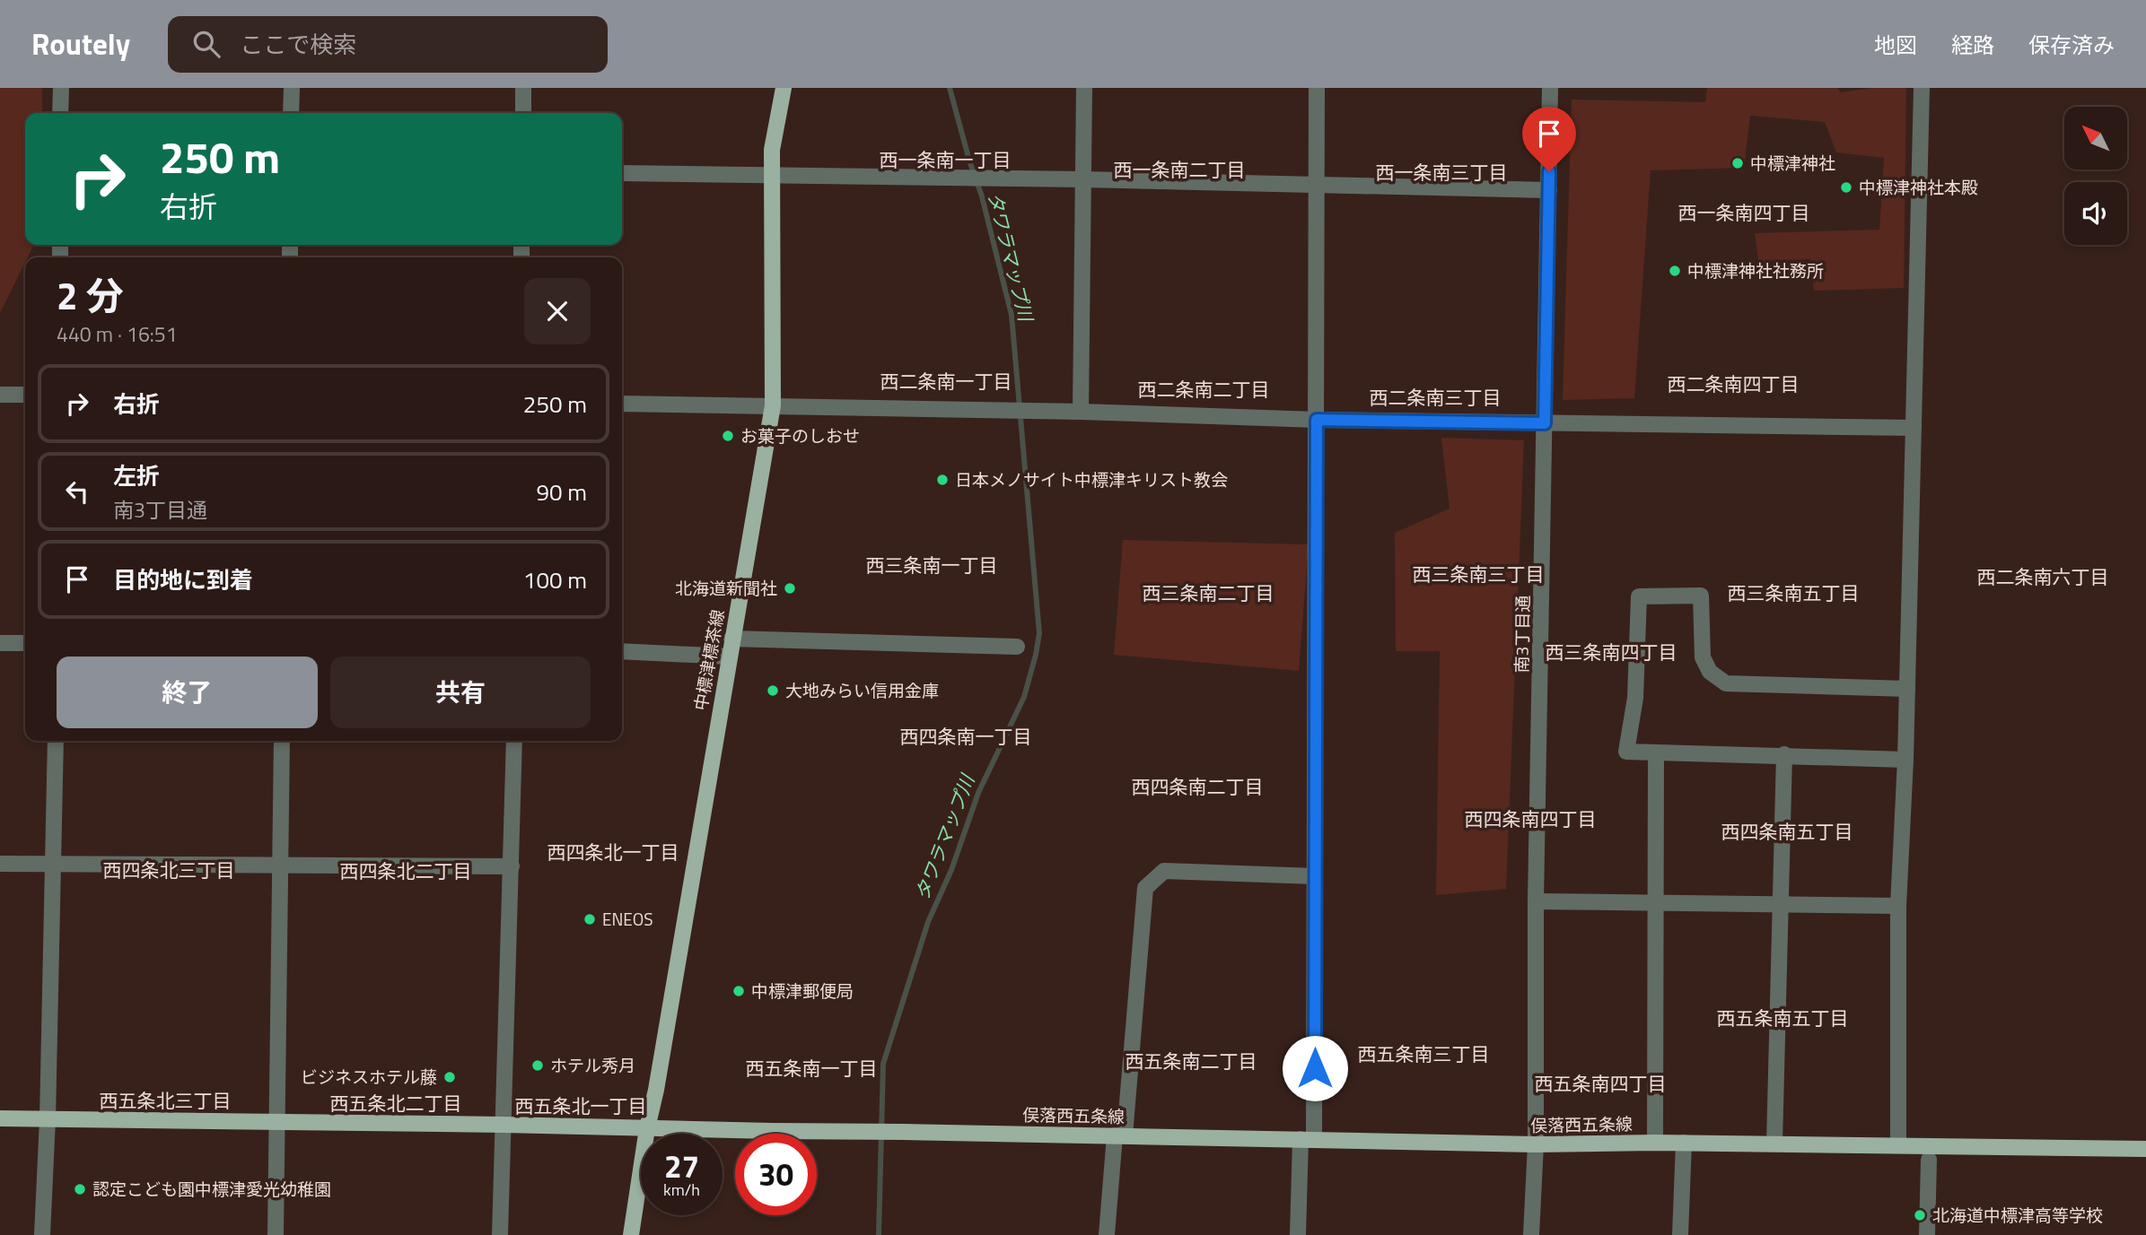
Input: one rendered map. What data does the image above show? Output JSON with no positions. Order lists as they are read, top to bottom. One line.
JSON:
{"streets":{"main road":["中標津標茶線","俣落西五条線"],"street":["南3丁目通"]},"crossings":[["南3丁目通","俣落西五条線"],["中標津標茶線","俣落西五条線"]],"districts":["西一条南一丁目","西一条南二丁目","西一条南三丁目","西一条南四丁目","西二条南一丁目","西二条南四丁目","西二条南二丁目","西二条南三丁目","西三条南一丁目","西三条南三丁目","西二条南六丁目","西三条南二丁目","西三条南五丁目","西三条南四丁目","西四条南一丁目","西四条南二丁目","西四条南四丁目","西四条南五丁目","西四条北一丁目","西四条北三丁目","西四条北二丁目","西五条南五丁目","西五条南三丁目","西五条南二丁目","西五条南一丁目","西五条南四丁目","西五条北三丁目","西五条北二丁目","西五条北一丁目"],"water":["タワラマップ川"],"places":["中標津神社","中標津神社本殿","中標津神社社務所","お菓子のしおせ","日本メノサイト中標津キリスト教会","北海道新聞社","大地みらい信用金庫","ENEOS","中標津郵便局","ホテル秀月","ビジネスホテル藤","認定こども園中標津愛光幼稚園","北海道中標津高等学校"],"north":"top left","page":{"header":"Routely","search":"ここで検索","nav":["地図","経路","保存済み"],"turn":["250 m","右折"],"heading":["2 分","440 m · 16:51"],"list":[{"name":"右折","value":"250 m"},{"name":"左折","note":"南3丁目通","value":"90 m"},{"name":"目的地に到着","value":"100 m"}],"buttons":["終了","共有"],"speed":"27 km/h","limit":"30"}}
